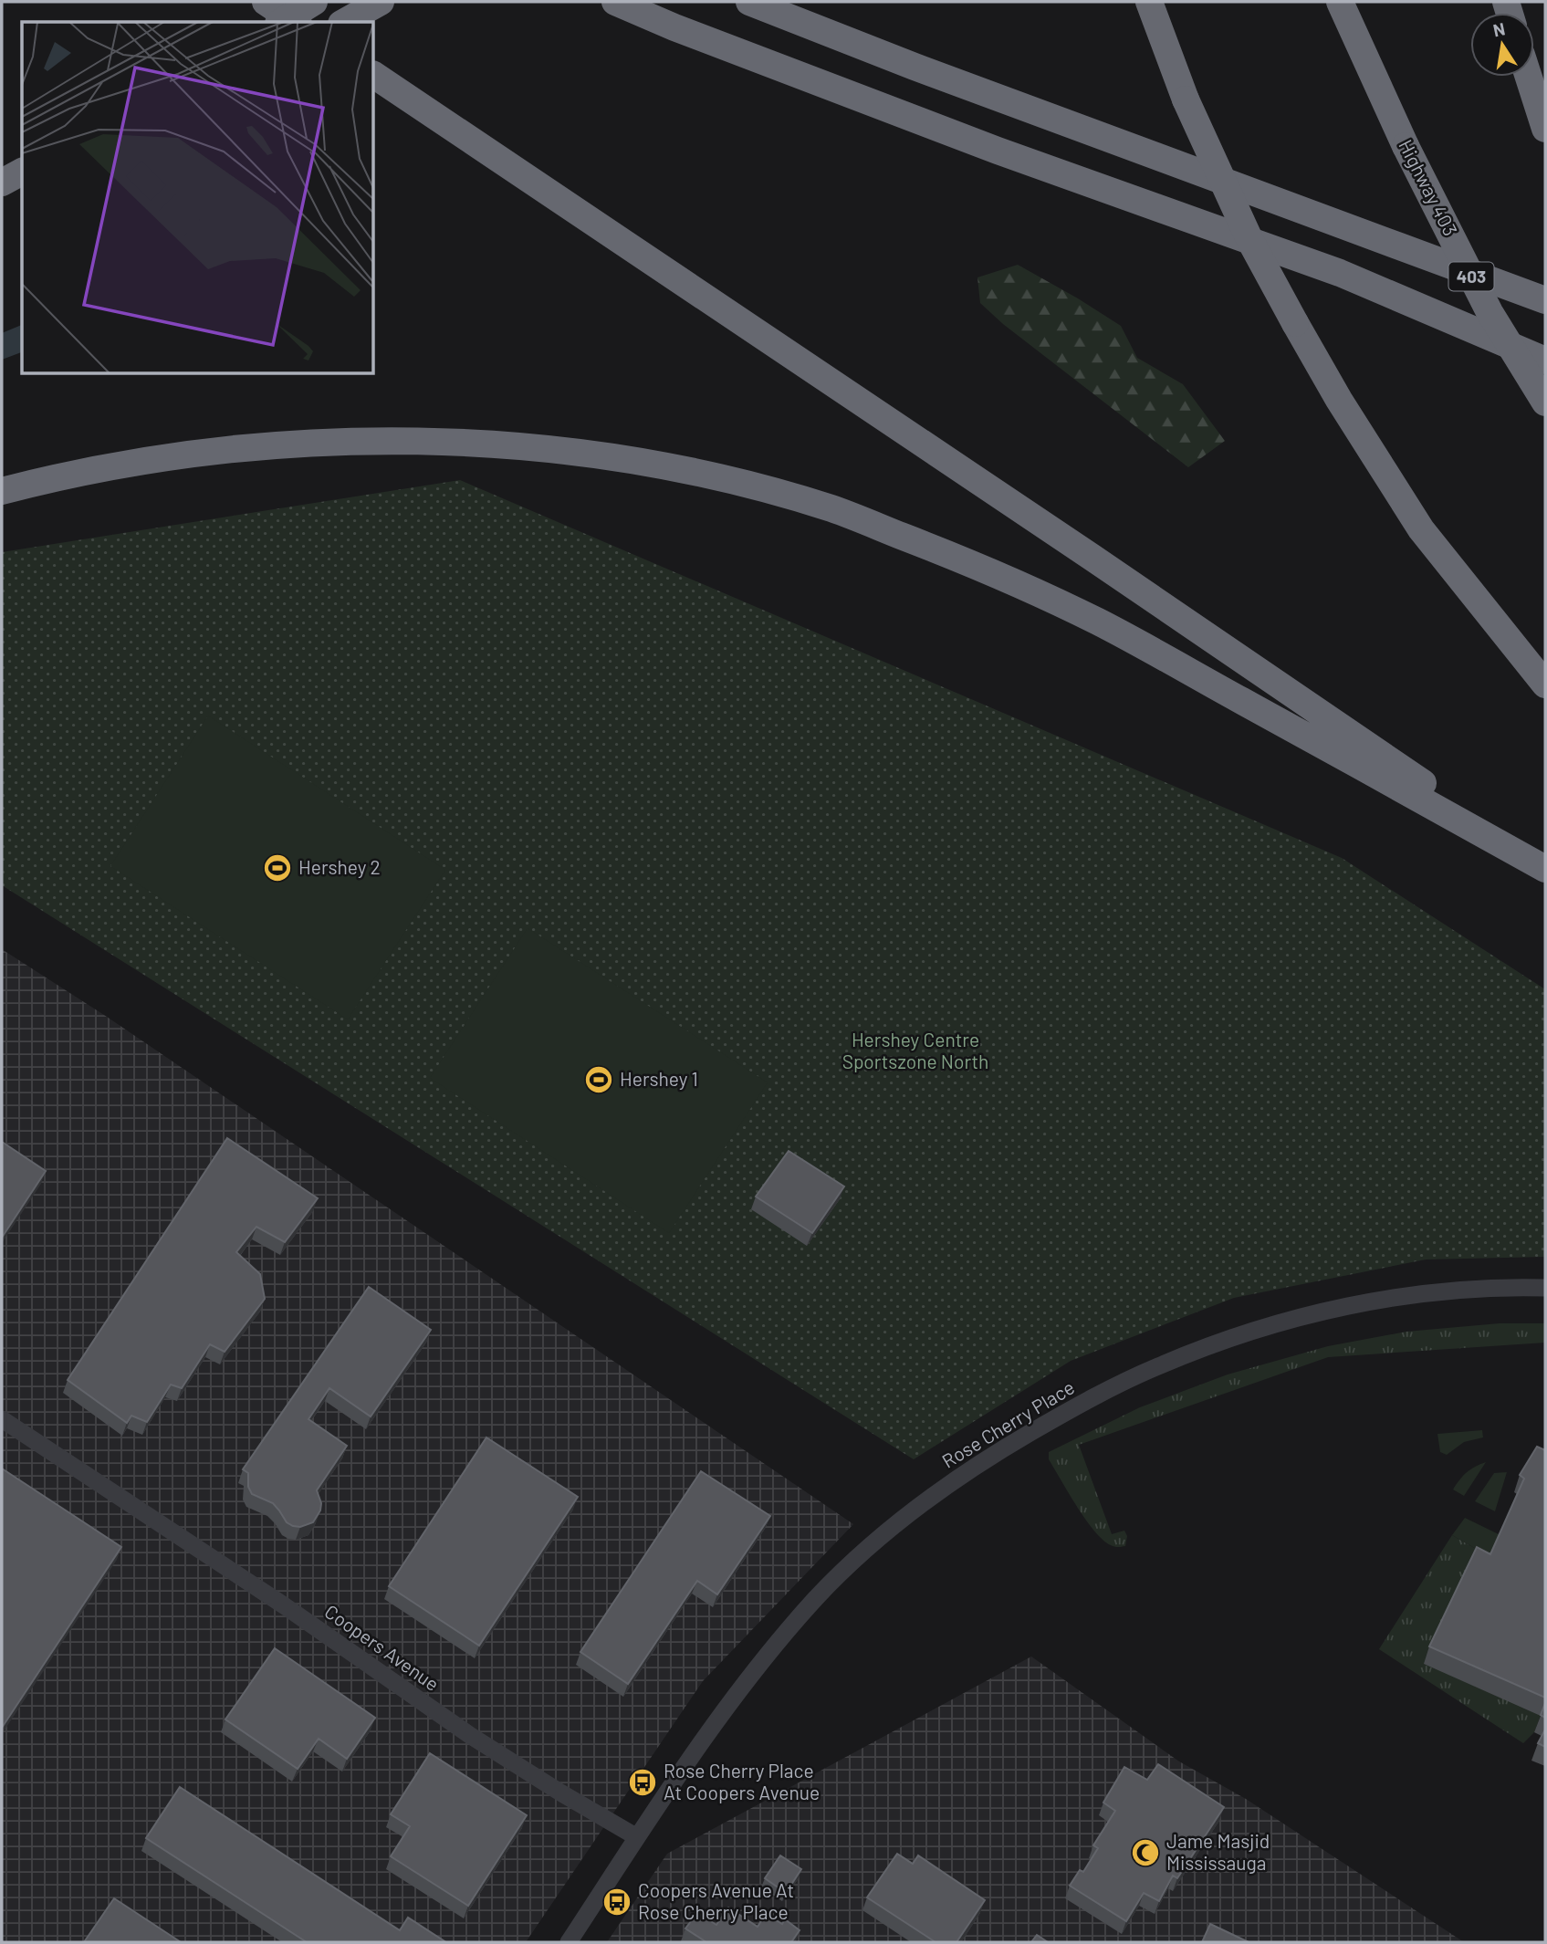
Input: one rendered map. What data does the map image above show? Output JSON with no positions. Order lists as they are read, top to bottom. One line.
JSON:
{"streets":{"highway":["Highway 403","403"],"street":["Rose Cherry Place","Coopers Avenue"]},"crossings":[["Rose Cherry Place","Coopers Avenue"]],"parks":["Hershey Centre Sportszone North"],"places":{"sports":["Hershey 2","Hershey 1"],"bus stop":["Rose Cherry Place At Coopers Avenue","Coopers Avenue At Rose Cherry Place"],"mosque":["Jame Masjid Mississauga"]},"north":"top"}
